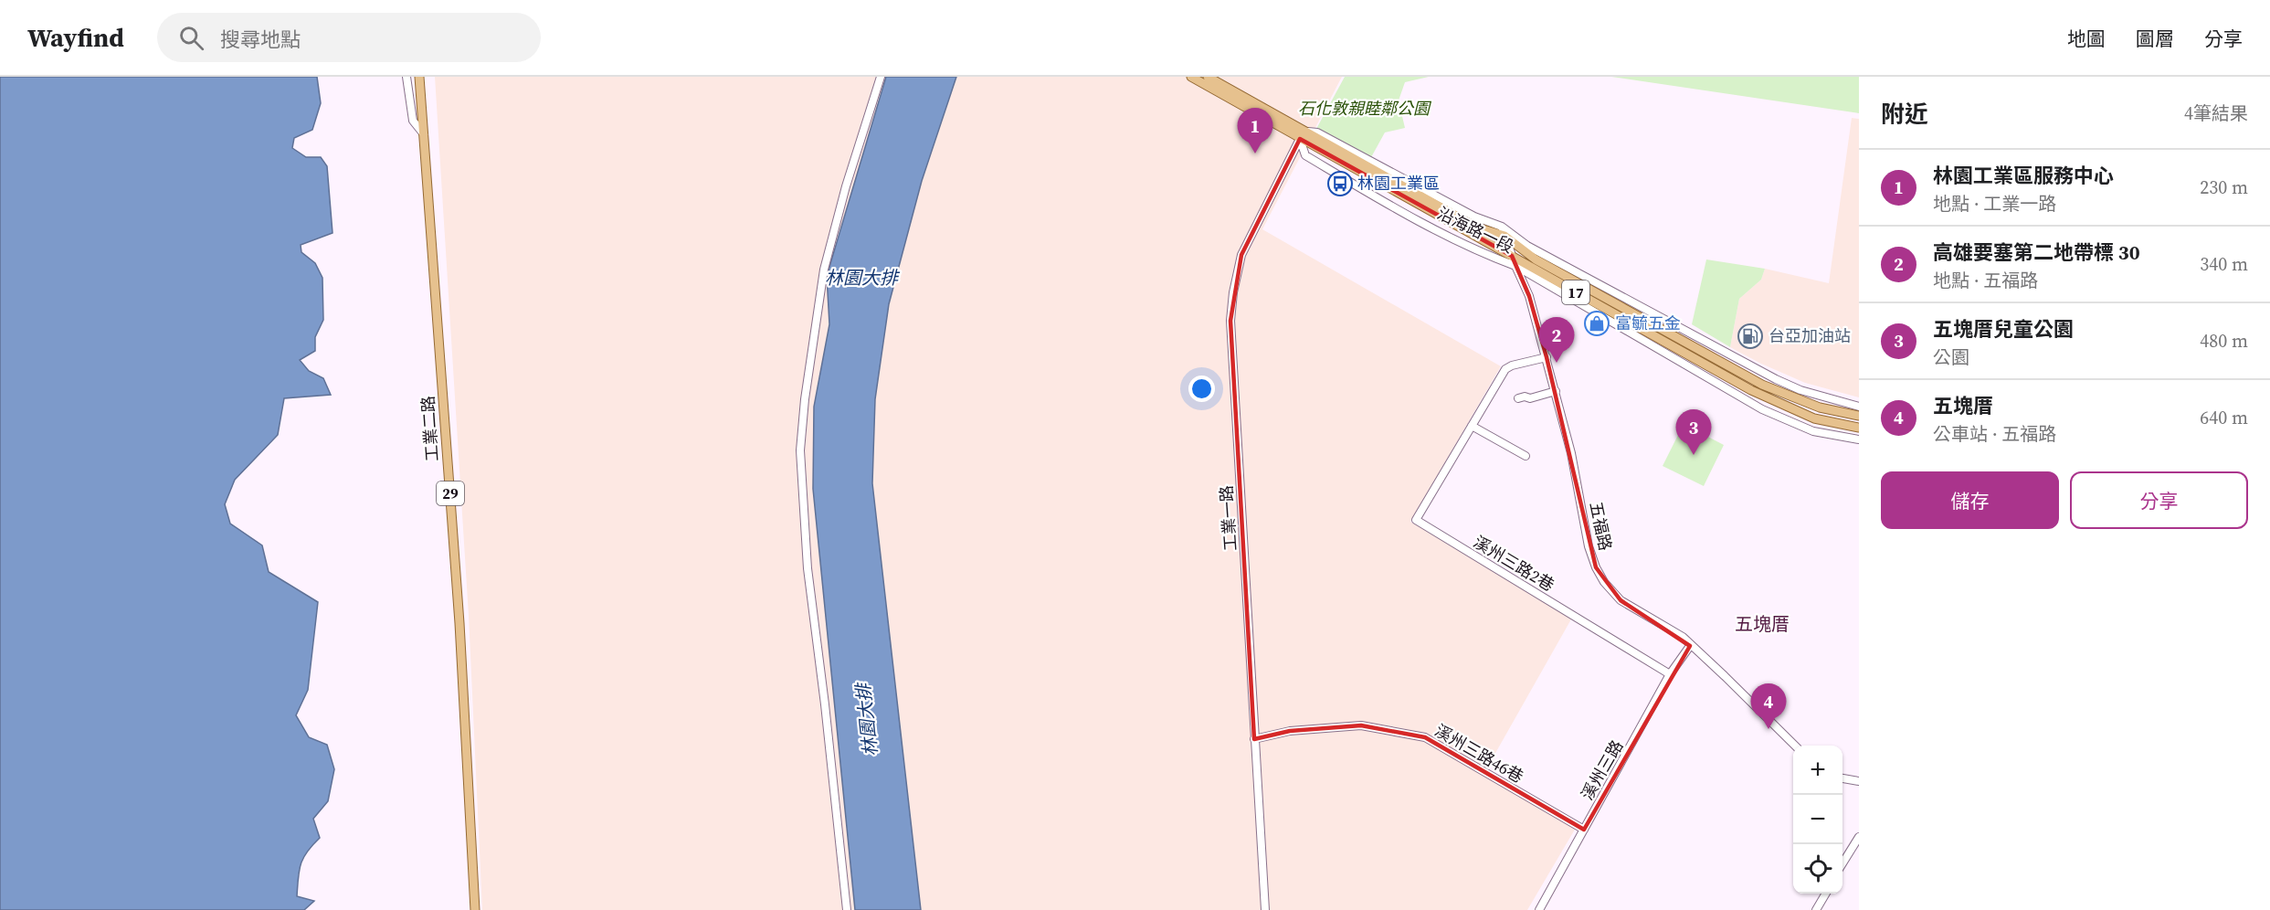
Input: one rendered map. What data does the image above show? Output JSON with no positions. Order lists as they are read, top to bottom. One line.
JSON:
{"streets":{"main road":["沿海路一段","17","工業二路","29"],"street":["工業一路","五福路","溪州三路2巷","溪州三路46巷","溪州三路"]},"crossings":[["沿海路一段","17"],["沿海路一段","工業一路"],["沿海路一段","五福路"],["17","工業一路"],["工業一路","溪州三路46巷"],["五福路","溪州三路"],["溪州三路2巷","溪州三路"],["溪州三路46巷","溪州三路"]],"districts":["五塊厝"],"water":["林園大排"],"parks":["石化敦親睦鄰公園"],"places":{"bus stop":["林園工業區"],"shop":["富毓五金"],"fuel station":["台亞加油站"]},"page":{"header":"Wayfind","search":"搜尋地點","nav":["地圖","圖層","分享"],"heading":["附近","4筆結果"],"pins":["1","2","3","4"],"list":[{"mark":"1","name":"林園工業區服務中心","note":"地點 · 工業一路","value":"230 m"},{"mark":"2","name":"高雄要塞第二地帶標 30","note":"地點 · 五福路","value":"340 m"},{"mark":"3","name":"五塊厝兒童公園","note":"公園","value":"480 m"},{"mark":"4","name":"五塊厝","note":"公車站 · 五福路","value":"640 m"}],"buttons":["儲存","分享"],"map_buttons":["+","−"]}}
